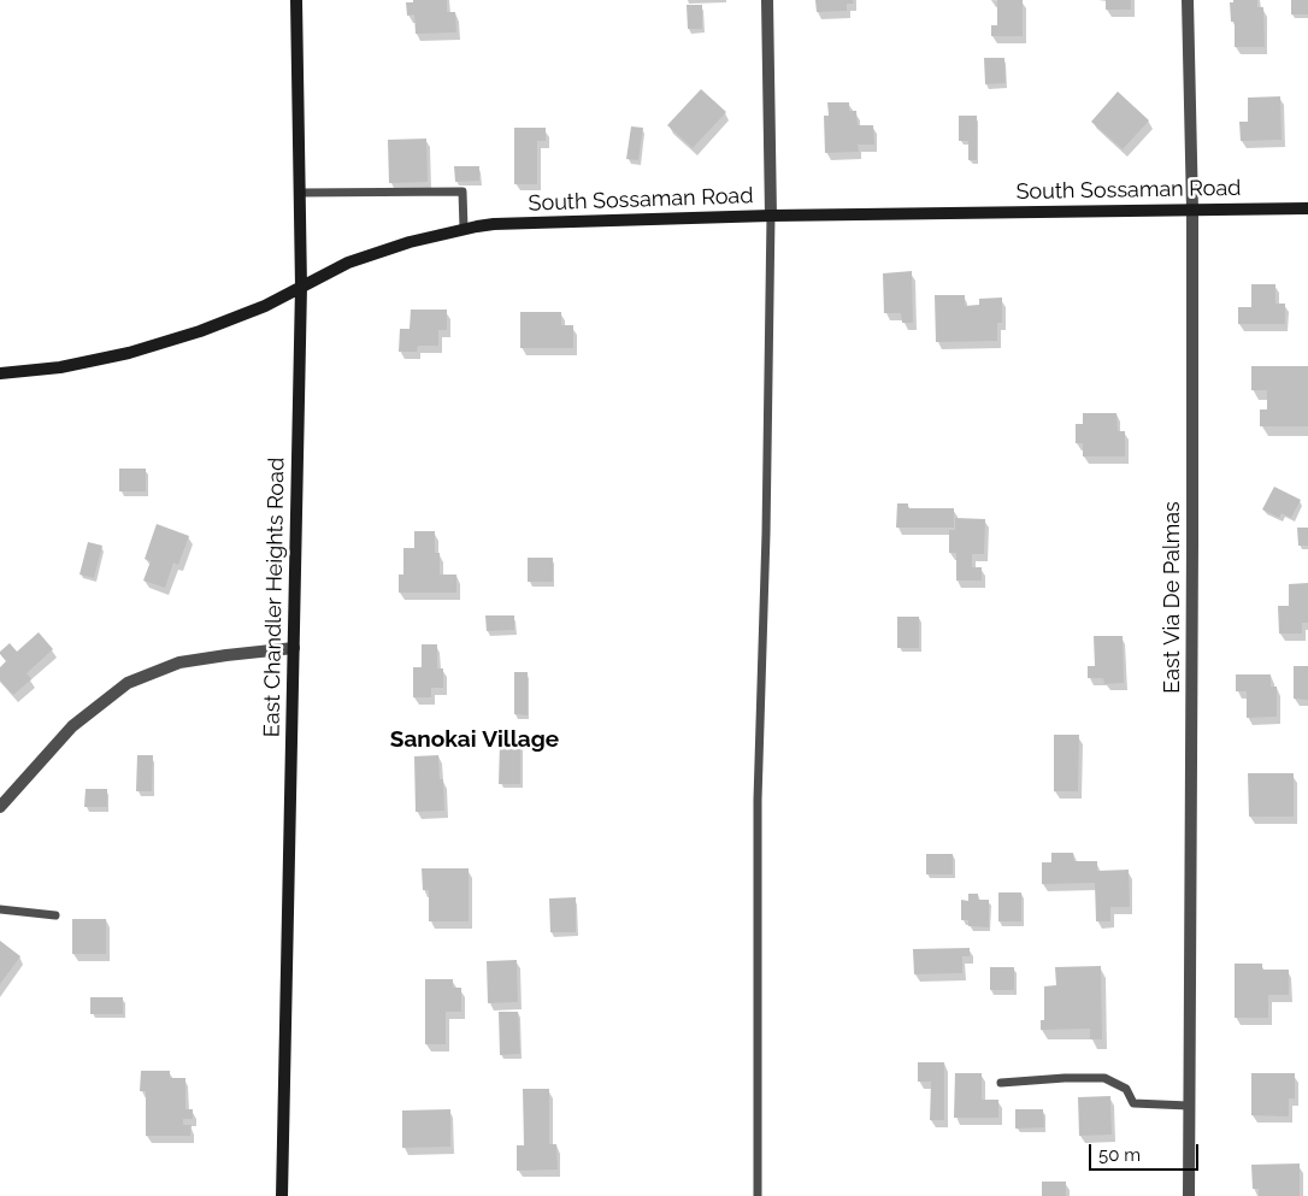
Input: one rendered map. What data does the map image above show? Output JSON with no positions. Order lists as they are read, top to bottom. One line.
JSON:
{"streets":{"main road":["South Sossaman Road","East Chandler Heights Road"],"street":["East Via De Palmas"]},"crossings":[["South Sossaman Road","East Chandler Heights Road"],["South Sossaman Road","East Via De Palmas"]],"districts":["Sanokai Village"],"scale_bar":"50 m"}
